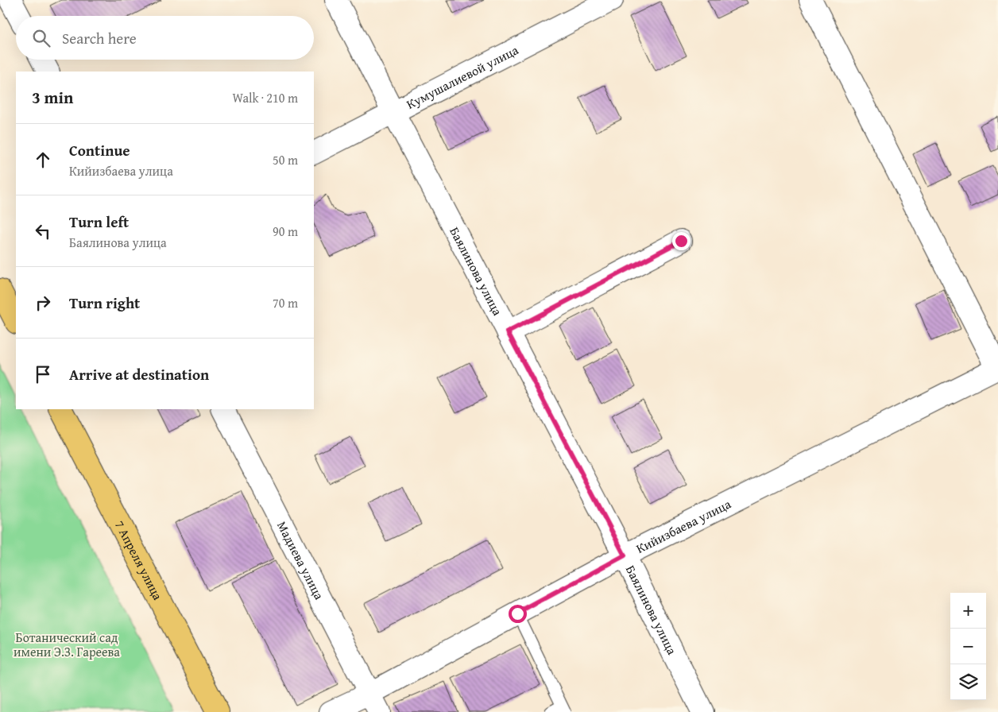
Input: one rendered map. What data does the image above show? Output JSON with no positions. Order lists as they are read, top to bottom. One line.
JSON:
{"streets":{"main road":["7 Апреля улица"],"street":["Кумушалиевой улица","Баялинова улица","Кийизбаева улица","Мадиева улица"]},"crossings":[["Кумушалиевой улица","Баялинова улица"],["Баялинова улица","Кийизбаева улица"],["Кийизбаева улица","Мадиева улица"]],"parks":["Ботанический сад имени Э.З. Гареева"],"page":{"search":"Search here","heading":["3 min","Walk · 210 m"],"list":[["Continue","Кийизбаева улица","50 m"],["Turn left","Баялинова улица","90 m"],["Turn right","70 m"],"Arrive at destination"],"map_buttons":["+","−"]}}
